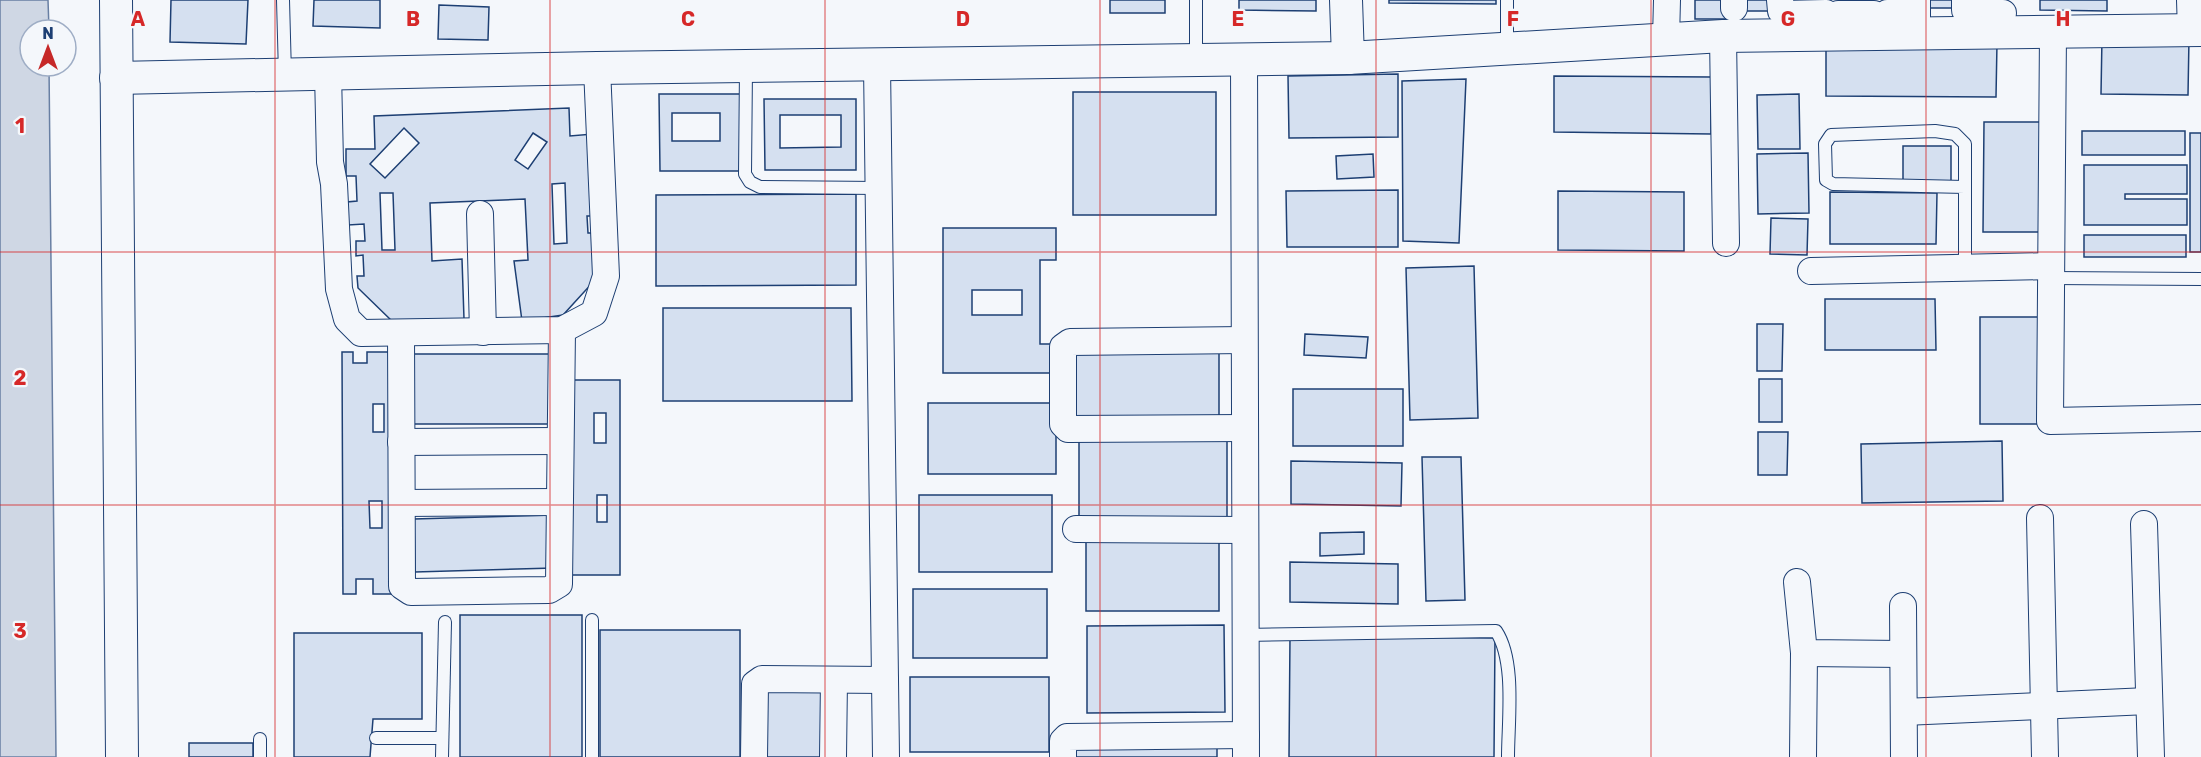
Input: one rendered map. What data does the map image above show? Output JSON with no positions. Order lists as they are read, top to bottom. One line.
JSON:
{"north":"top","grid":{"columns":["A","B","C","D","E","F","G","H"],"rows":["1","2","3"]}}
